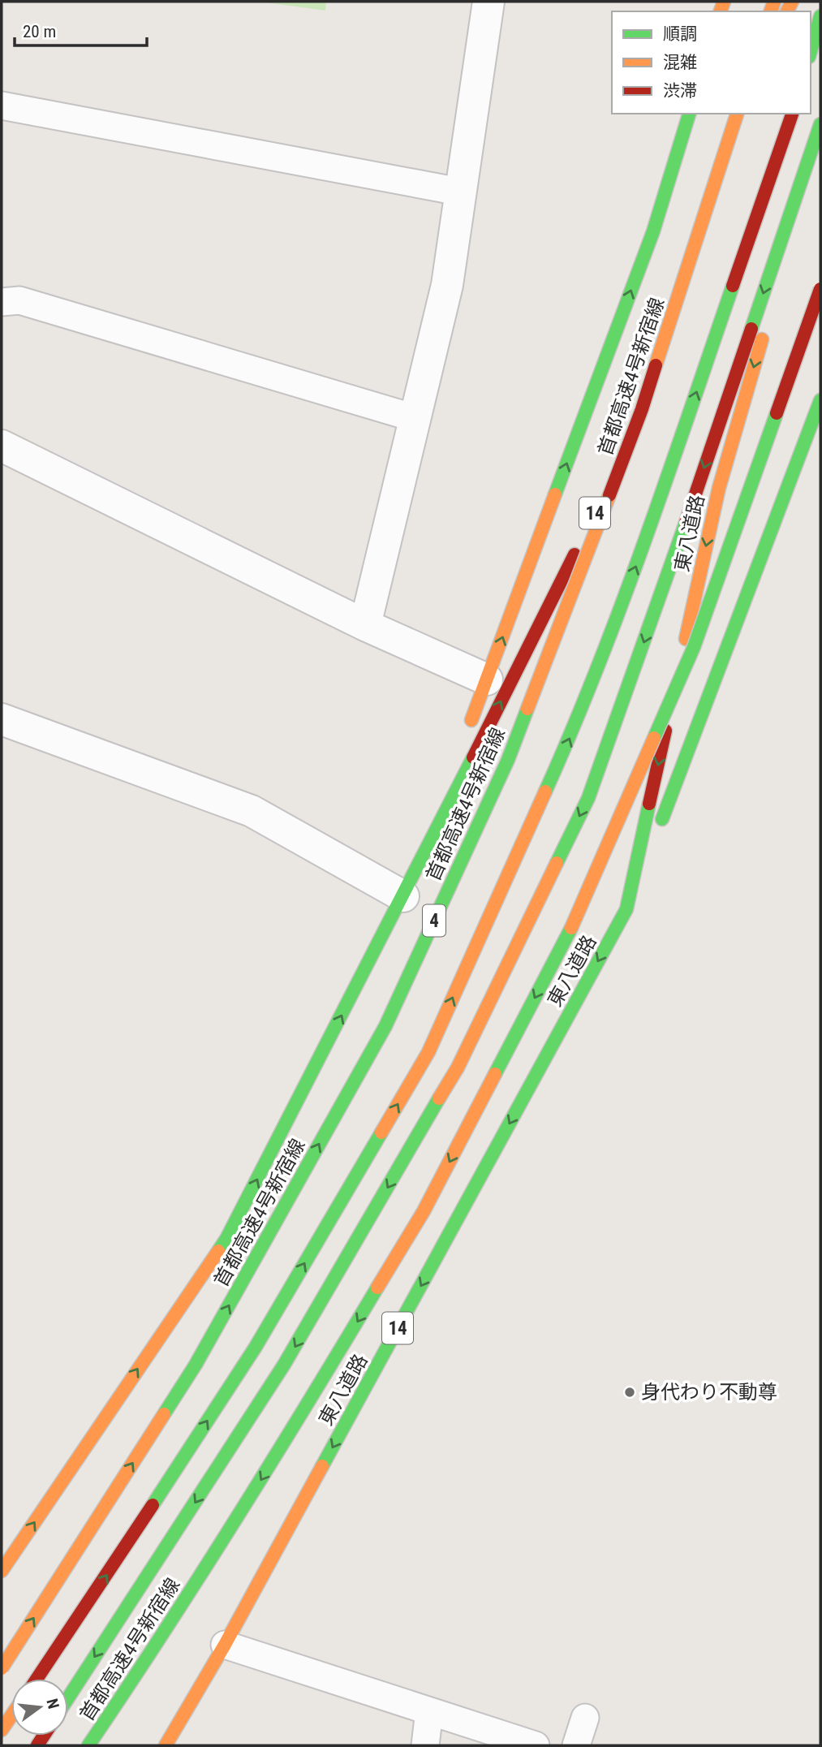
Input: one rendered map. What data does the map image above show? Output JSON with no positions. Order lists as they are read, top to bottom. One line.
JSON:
{"streets":{"main road":["首都高速4号新宿線","14","東八道路","4"]},"places":["身代わり不動尊"],"legend":["順調","混雑","渋滞"],"scale_bar":"20 m","north":"right"}
